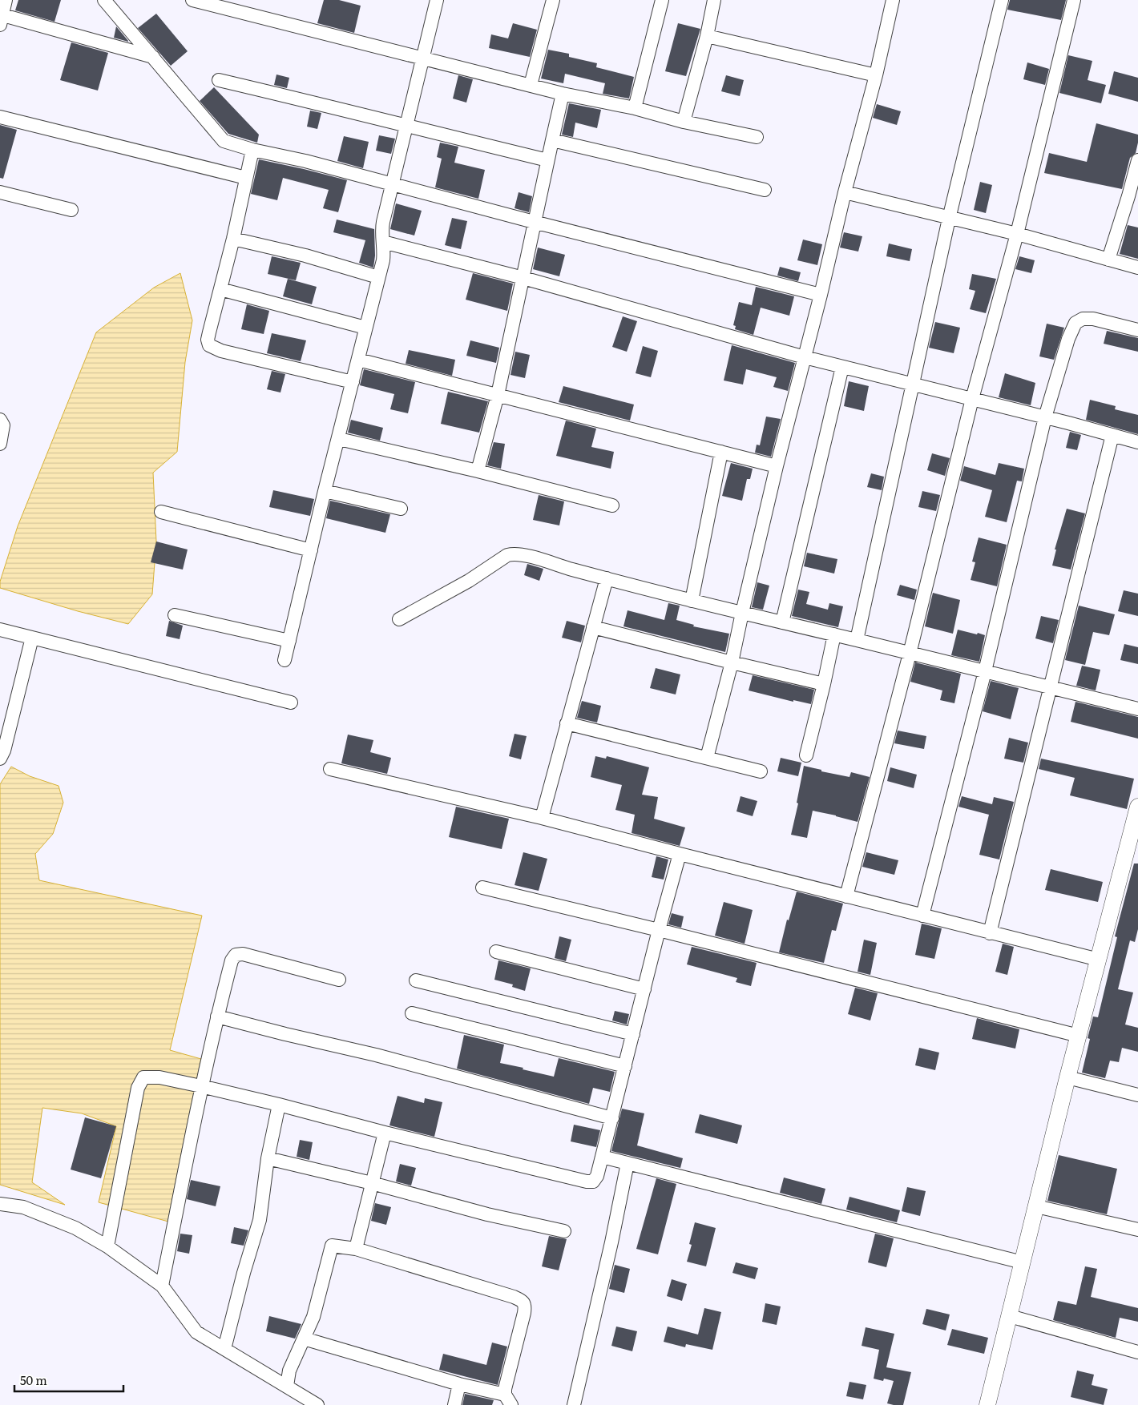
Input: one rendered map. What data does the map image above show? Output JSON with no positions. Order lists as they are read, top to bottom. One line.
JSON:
{"scale_bar":"50 m"}
